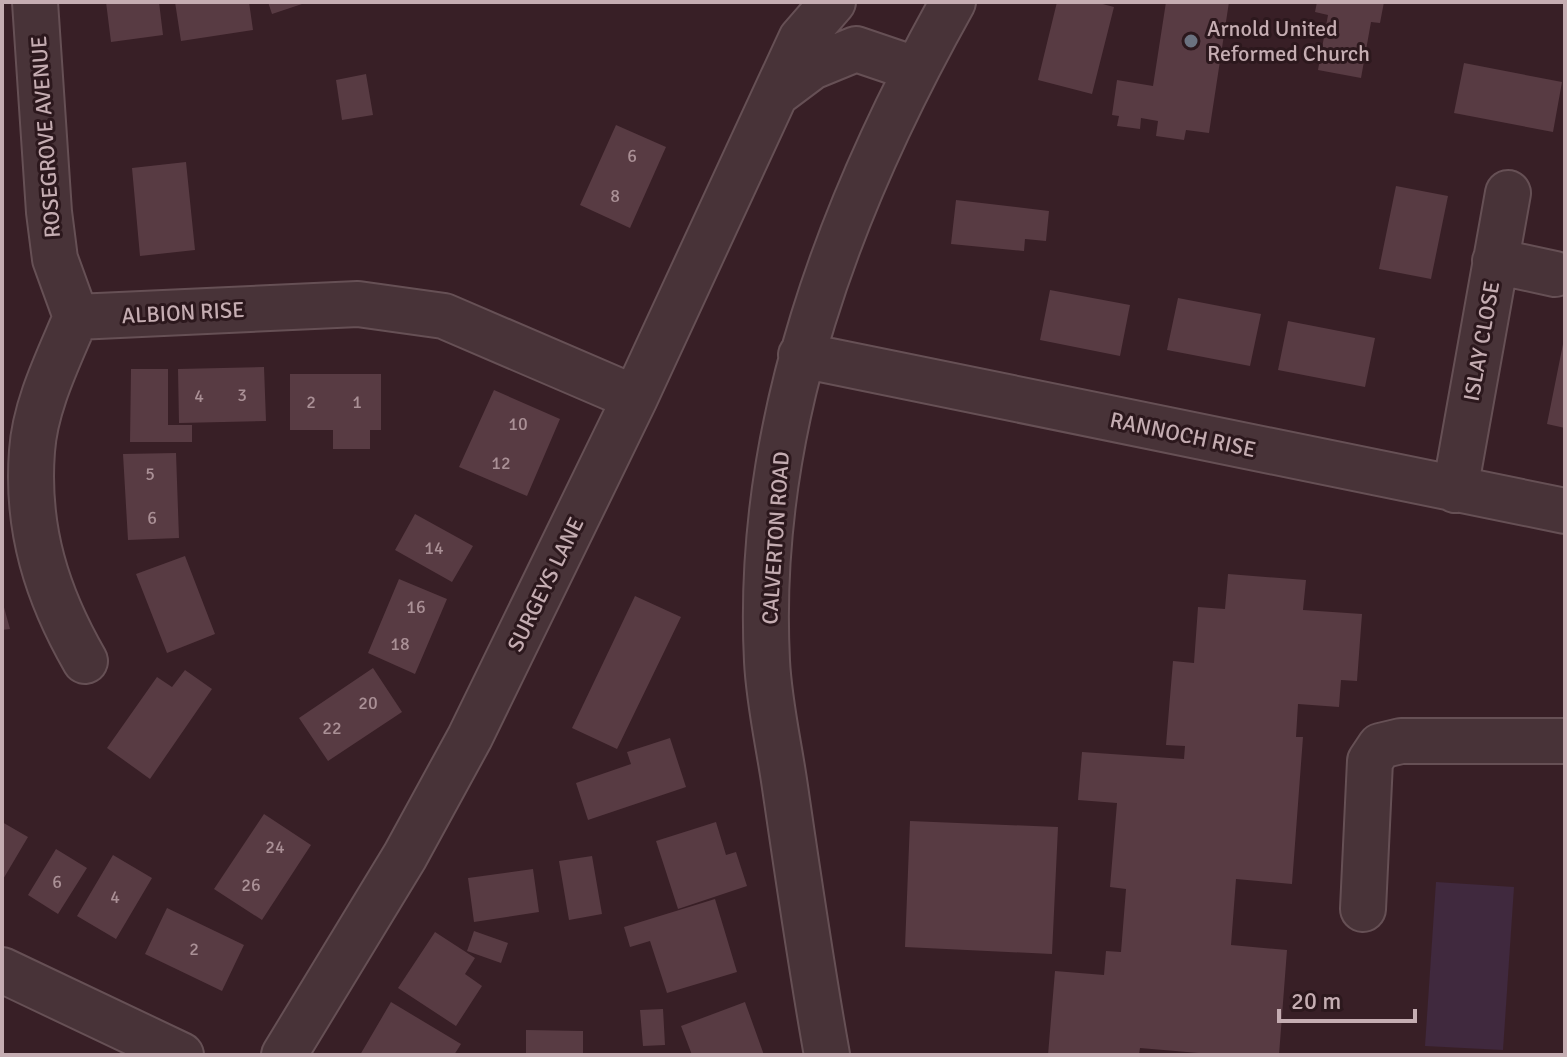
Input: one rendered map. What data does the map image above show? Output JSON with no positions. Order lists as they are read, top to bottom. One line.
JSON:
{"streets":{"street":["ROSEGROVE AVENUE","ALBION RISE","ISLAY CLOSE","RANNOCH RISE","CALVERTON ROAD","SURGEYS LANE"]},"crossings":[["ROSEGROVE AVENUE","ALBION RISE"],["ALBION RISE","SURGEYS LANE"],["ISLAY CLOSE","RANNOCH RISE"],["RANNOCH RISE","CALVERTON ROAD"]],"places":["Arnold United Reformed Church"],"house_numbers":["6","8","3","4","2","1","10","12","5","6","14","16","18","20","22","24","6","26","4","2"],"scale_bar":"20 m"}
